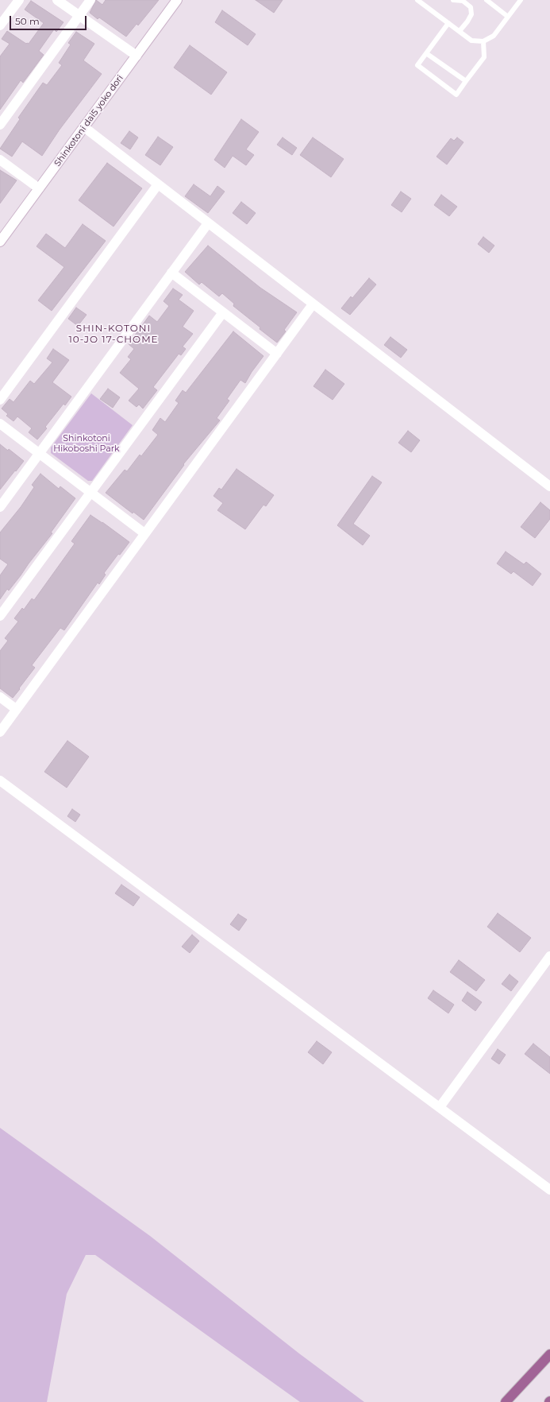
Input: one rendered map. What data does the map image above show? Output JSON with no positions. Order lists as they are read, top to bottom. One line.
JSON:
{"streets":{"street":["Shinkotoni dai5 yoko dori"]},"districts":["SHIN-KOTONI 10-JO 17-CHOME"],"parks":["Shinkotoni Hikoboshi Park"],"scale_bar":"50 m"}
